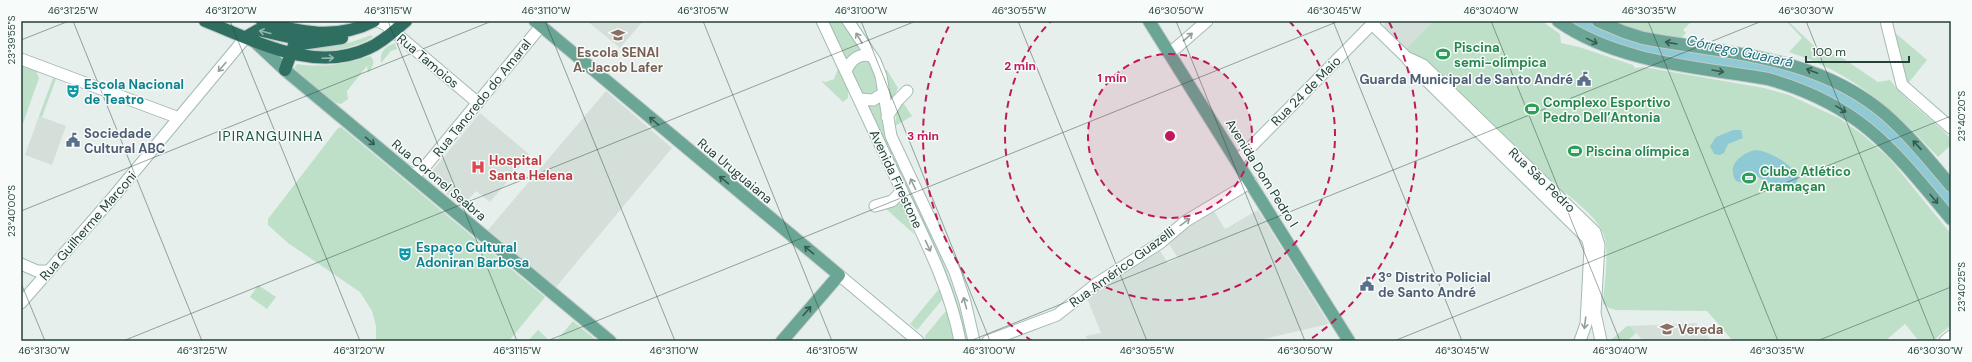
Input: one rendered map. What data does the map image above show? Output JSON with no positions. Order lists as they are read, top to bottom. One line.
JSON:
{"streets":{"main road":["Rua Uruguaiana","Avenida Dom Pedro I","Rua Coronel Seabra"],"street":["Rua Tamoios","Rua 24 de Maio","Rua Tancredo do Amaral","Avenida Firestone","Rua São Pedro","Rua Guilherme Marconi","Rua Américo Guazelli"]},"crossings":[["Rua Tamoios","Rua Tancredo do Amaral"],["Rua 24 de Maio","Avenida Dom Pedro I"],["Rua 24 de Maio","Rua São Pedro"],["Rua Tancredo do Amaral","Rua Uruguaiana"],["Rua Tancredo do Amaral","Rua Coronel Seabra"],["Avenida Dom Pedro I","Rua Américo Guazelli"],["Rua Coronel Seabra","Rua Guilherme Marconi"]],"one_way":["Rua Uruguaiana","Rua Américo Guazelli"],"districts":["IPIRANGUINHA"],"water":["Córrego Guarará"],"places":{"school or university":["Escola SENAI A. Jacob Lafer","Vereda"],"sports":["Piscina semi-olímpica","Complexo Esportivo Pedro Dell’Antonia","Piscina olímpica","Clube Atlético Aramaçan"],"public building":["Guarda Municipal de Santo André","Sociedade Cultural ABC","3º Distrito Policial de Santo André"],"theatre":["Escola Nacional de Teatro","Espaço Cultural Adoniran Barbosa"],"hospital":["Hospital Santa Helena"]},"scale_bar":"100 m","coordinates":["46°31'25\"W","46°31'20\"W","46°31'15\"W","46°31'10\"W","46°31'05\"W","46°31'00\"W","46°30'55\"W","46°30'50\"W","46°30'45\"W","46°30'40\"W","46°30'35\"W","46°30'30\"W","23°39'55\"S","23°40'20\"S","23°40'00\"S","23°40'25\"S","46°31'30\"W"],"rings":["2 min","1 min","3 min"]}
